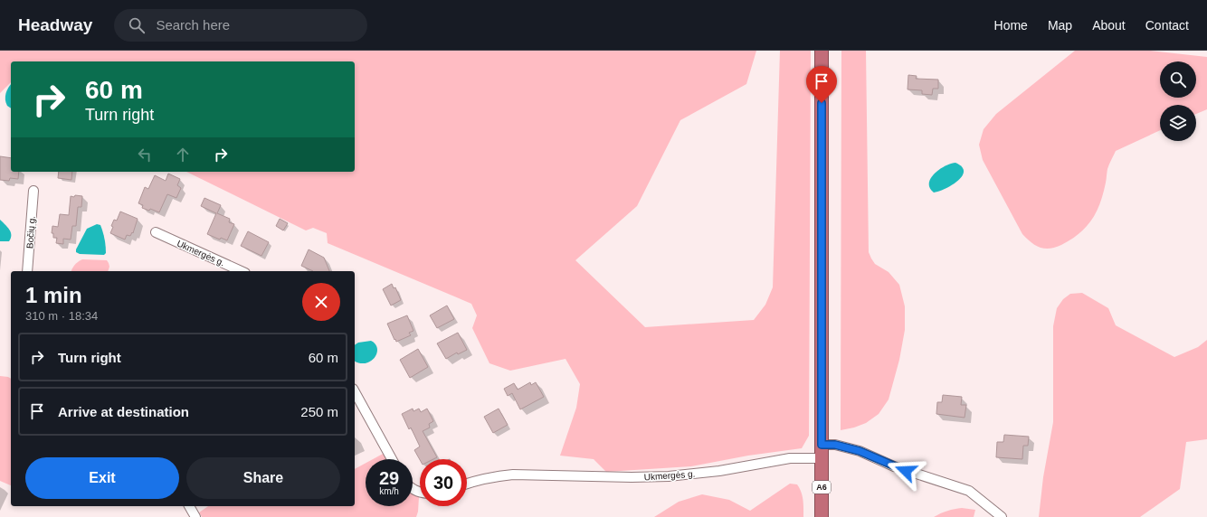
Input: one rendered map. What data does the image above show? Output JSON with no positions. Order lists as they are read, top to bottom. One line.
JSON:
{"streets":{"highway":["A6"],"street":["Bočių g.","Ukmergės g."]},"crossings":[["Ukmergės g.","A6"]],"page":{"header":"Headway","search":"Search here","nav":["Home","Map","About","Contact"],"turn":["60 m","Turn right"],"heading":["1 min","310 m · 18:34"],"list":[{"name":"Turn right","value":"60 m"},{"name":"Arrive at destination","value":"250 m"}],"buttons":["Exit","Share"],"speed":"29 km/h","limit":"30"}}
